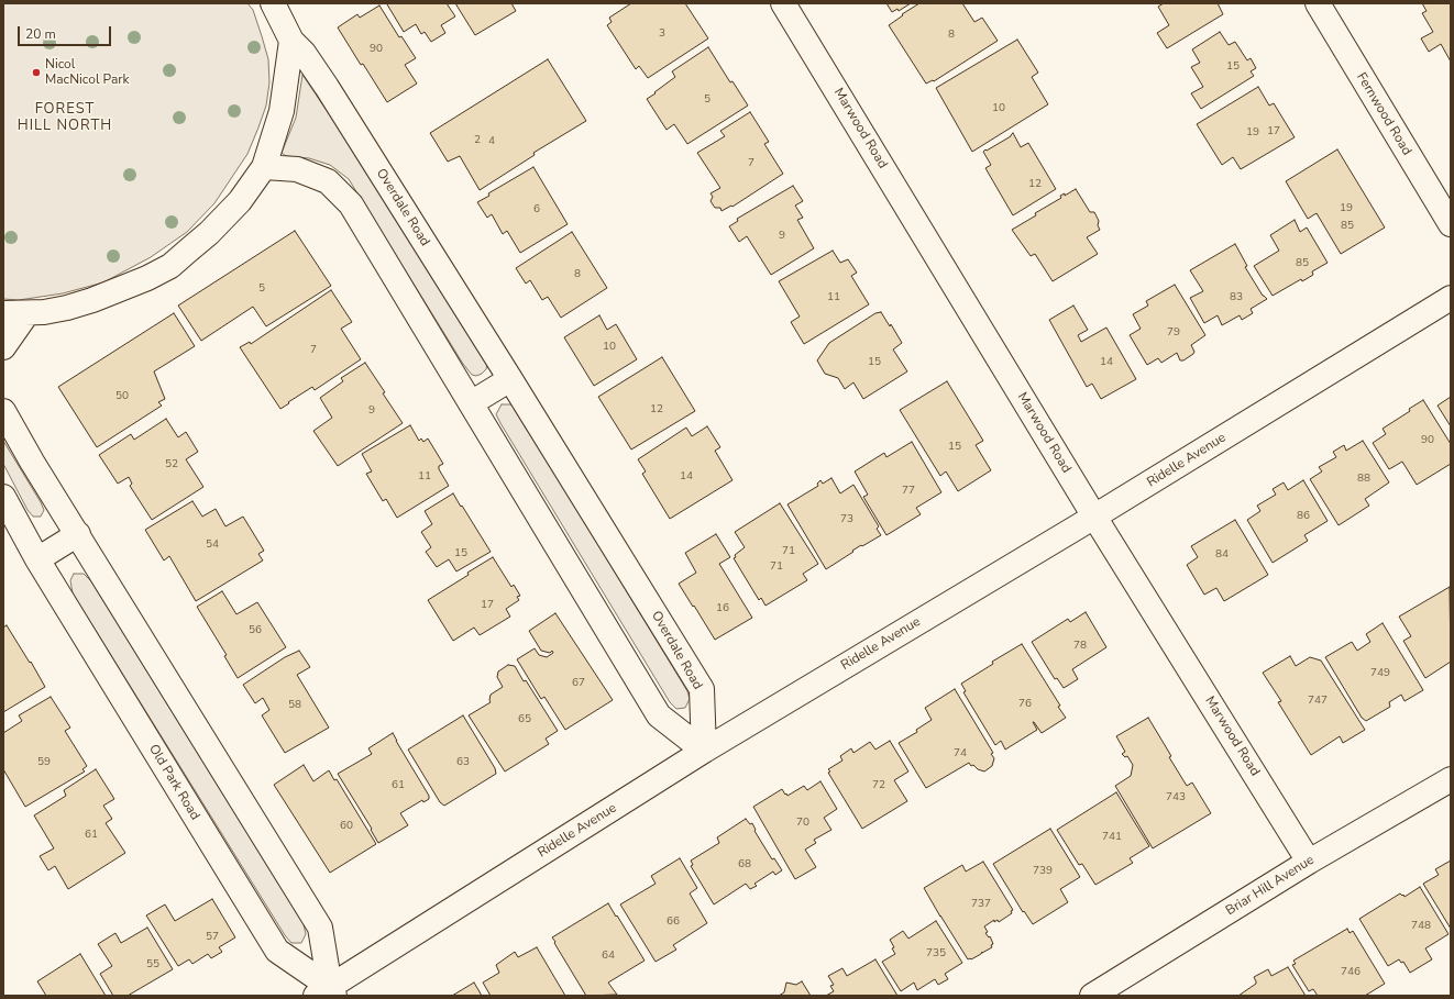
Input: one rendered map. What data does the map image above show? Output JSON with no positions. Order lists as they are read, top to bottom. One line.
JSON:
{"streets":{"street":["Fernwood Road","Marwood Road","Overdale Road","Ridelle Avenue","Old Park Road","Briar Hill Avenue"]},"crossings":[["Marwood Road","Ridelle Avenue"],["Marwood Road","Briar Hill Avenue"],["Overdale Road","Ridelle Avenue"],["Ridelle Avenue","Old Park Road"]],"districts":["FOREST HILL NORTH"],"places":["Nicol MacNicol Park"],"house_numbers":["3","8","90","15","5","10","17","19","2","4","7","12","19","6","85","9","85","8","5","11","83","79","10","7","15","14","50","12","9","90","15","52","11","14","88","77","86","73","54","71","15","84","71","17","16","56","78","749","67","747","76","58","65","74","59","63","61","72","743","70","60","61","741","68","739","737","66","748","57","735","64","55","746"],"scale_bar":"20 m"}
